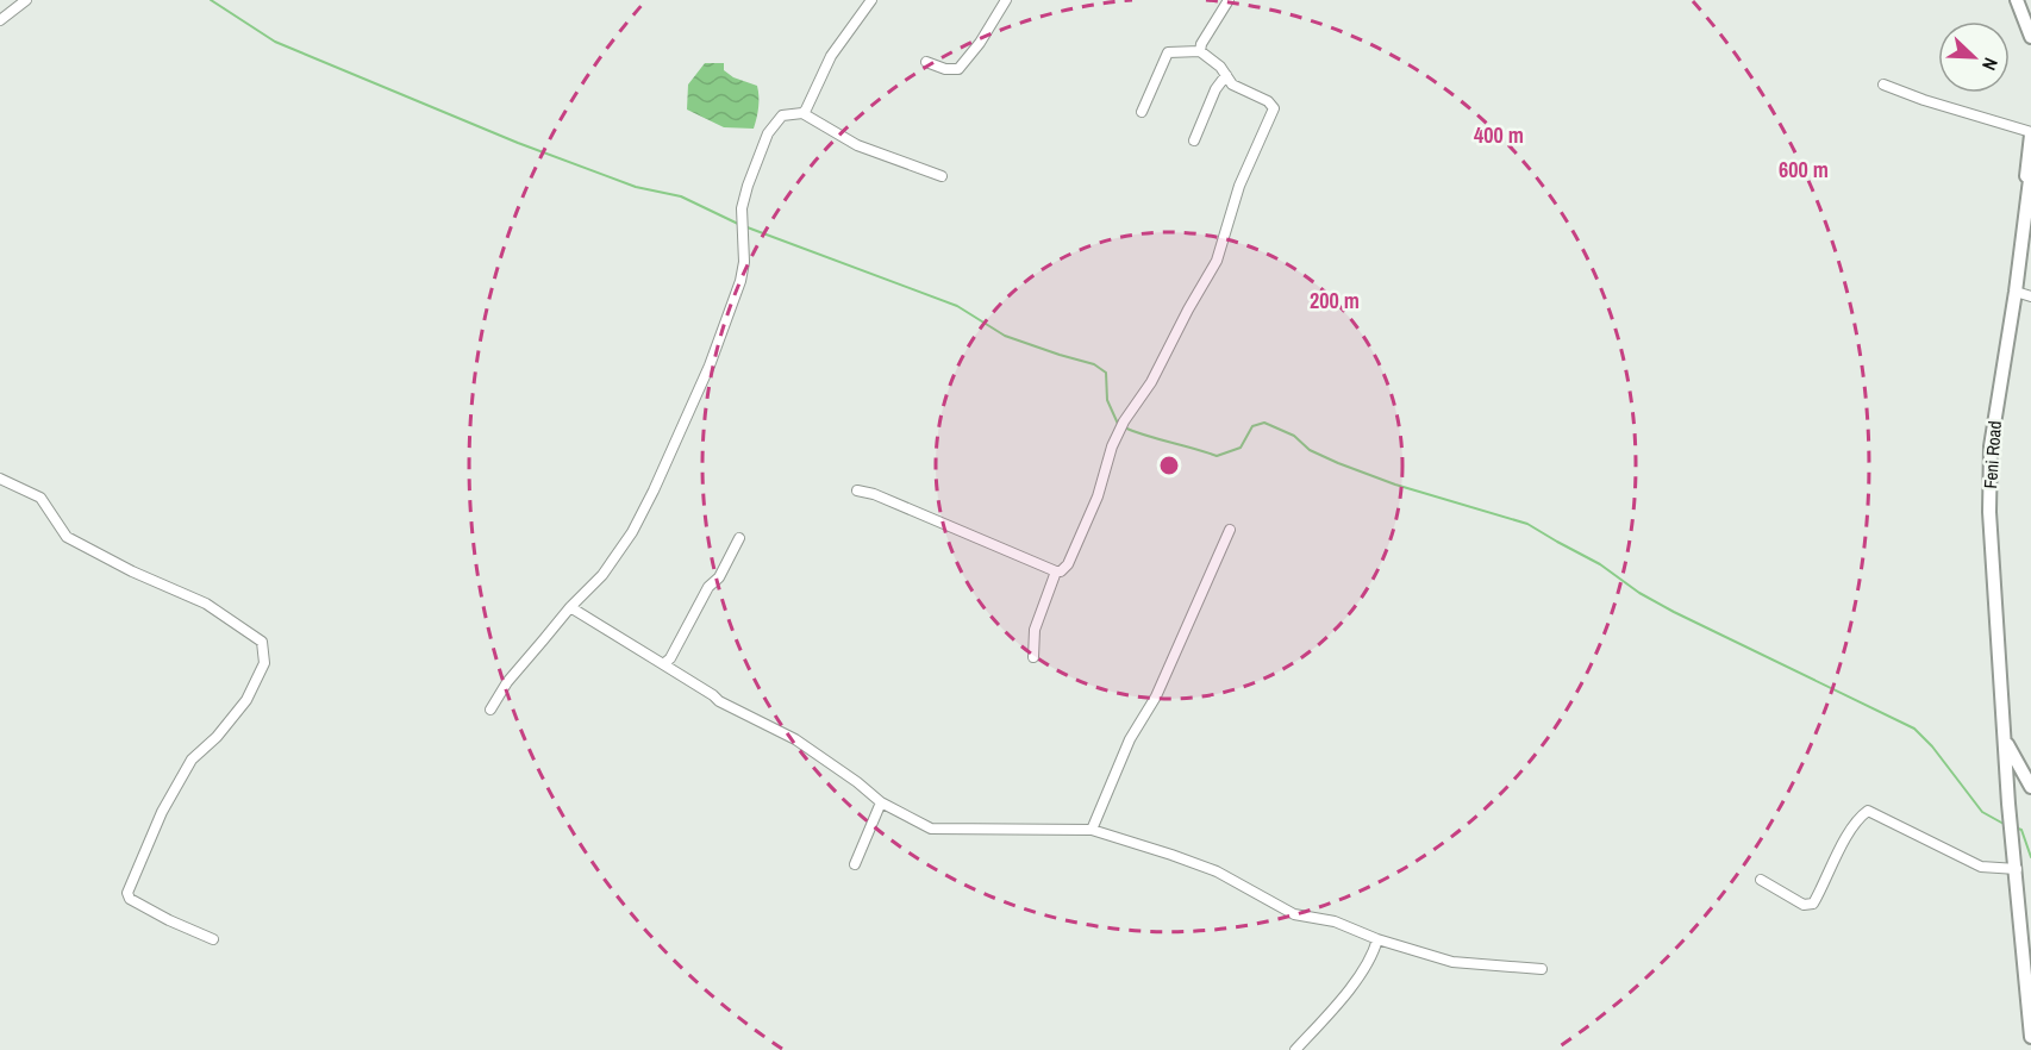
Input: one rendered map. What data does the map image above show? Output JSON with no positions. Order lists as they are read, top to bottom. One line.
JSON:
{"streets":{"main road":["Feni Road"]},"north":"bottom right","rings":["400 m","600 m","200 m"]}
